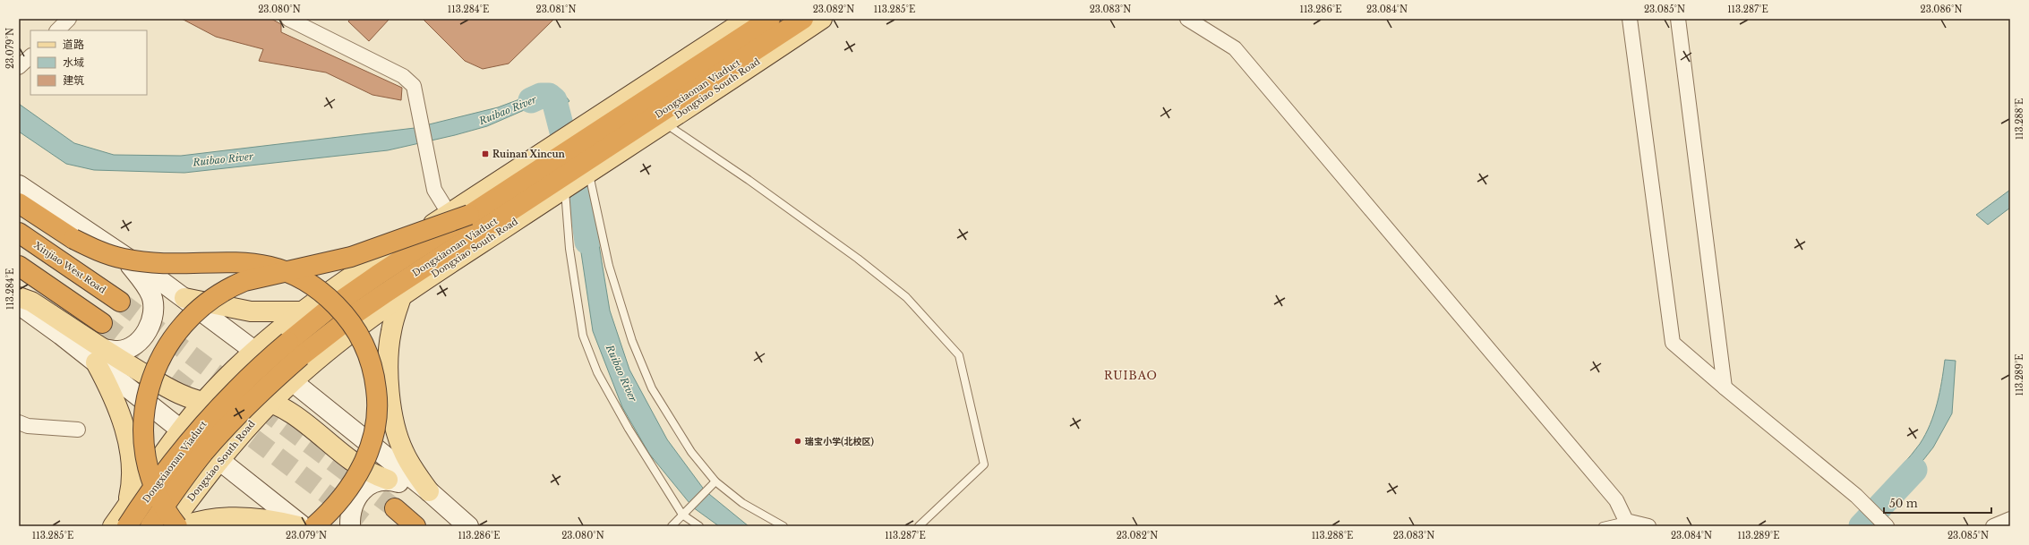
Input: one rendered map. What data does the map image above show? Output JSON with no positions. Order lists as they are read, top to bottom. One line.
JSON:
{"streets":{"highway":["Dongxiaonan Viaduct","Xinjiao West Road"],"main road":["Dongxiao South Road"]},"districts":["RUIBAO"],"water":["Ruibao River"],"places":{"transit":["Ruinan Xincun"],"other":["瑞宝小学(北校区)"]},"legend":["道路","水域","建筑"],"scale_bar":"50 m","coordinates":["23.080°N","113.284°E","23.081°N","23.082°N","113.285°E","23.083°N","113.286°E","23.084°N","23.085°N","113.287°E","23.086°N","23.079°N","113.288°E","113.289°E"]}
